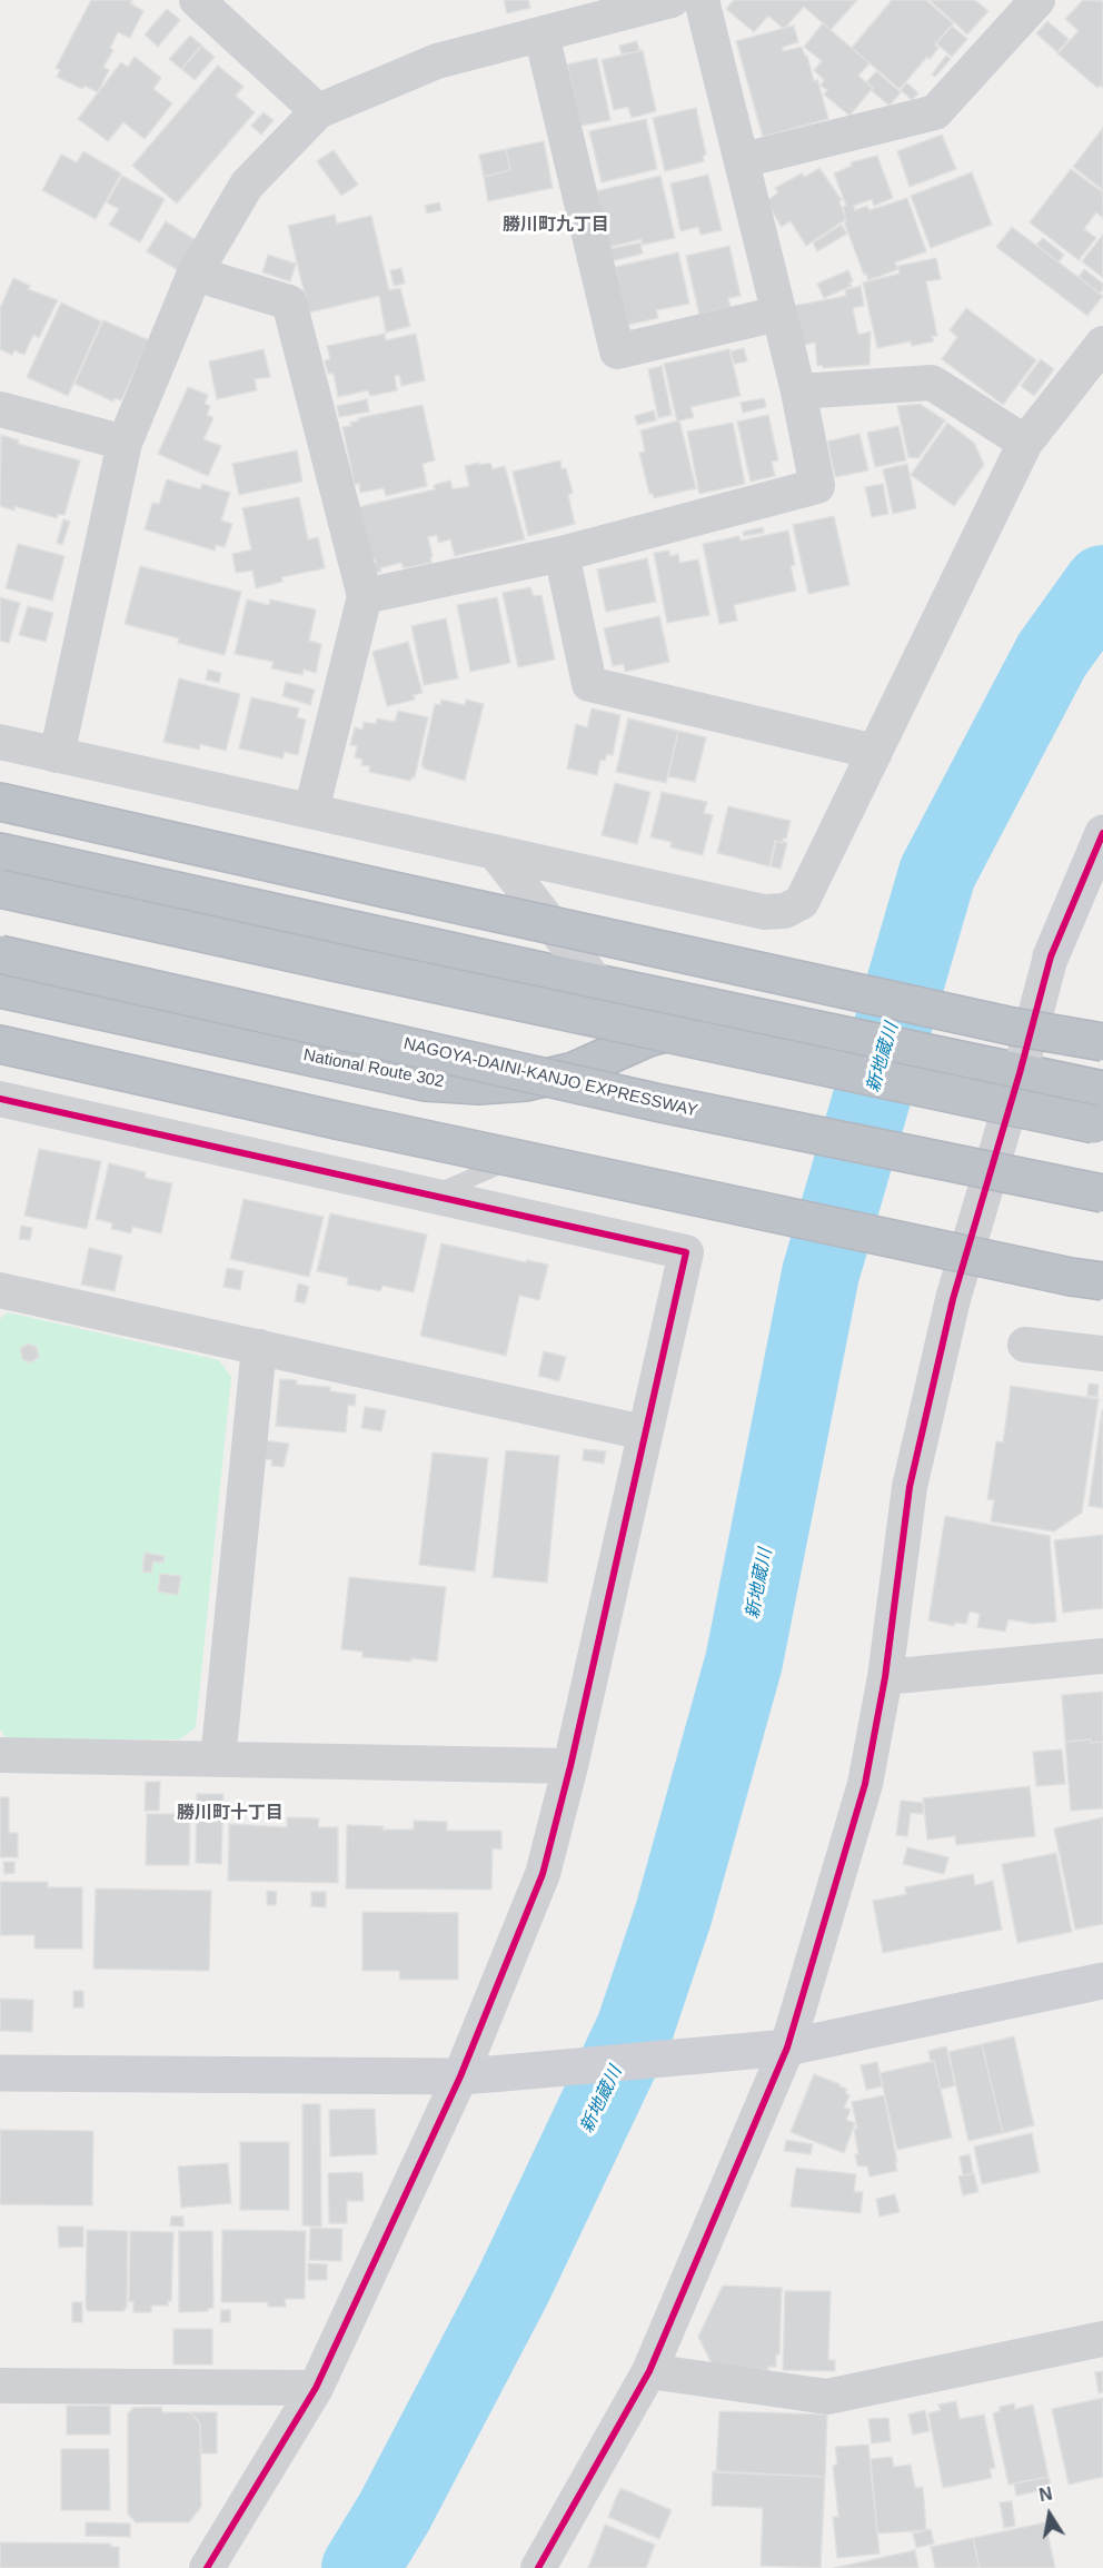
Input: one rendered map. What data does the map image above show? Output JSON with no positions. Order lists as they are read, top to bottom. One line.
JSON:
{"streets":{"highway":["National Route 302","NAGOYA-DAINI-KANJO EXPRESSWAY"]},"districts":["勝川町九丁目","勝川町十丁目"],"water":["新地蔵川"],"north":"top"}
